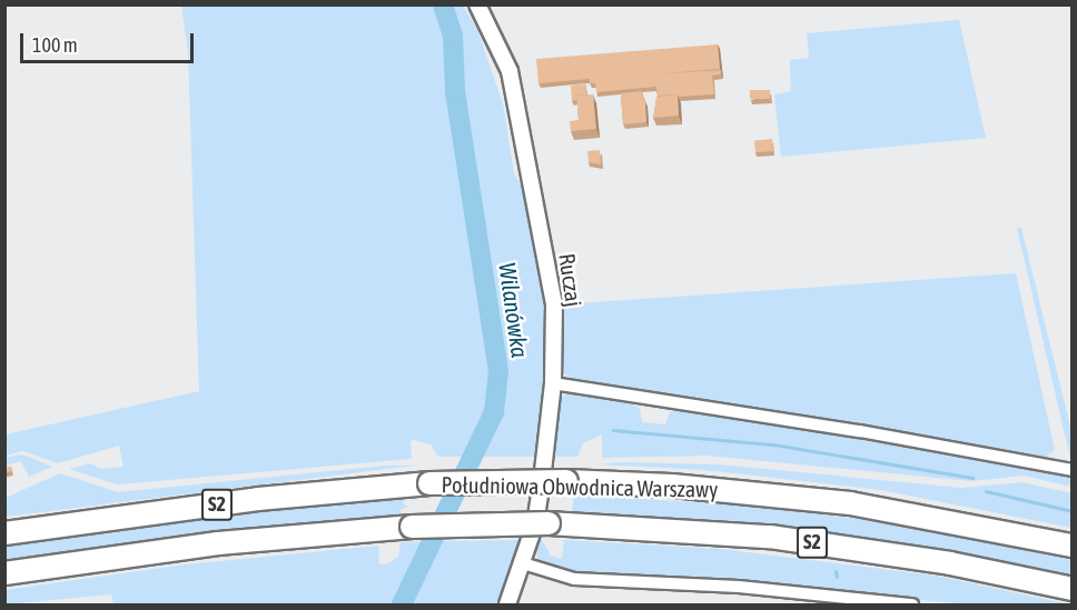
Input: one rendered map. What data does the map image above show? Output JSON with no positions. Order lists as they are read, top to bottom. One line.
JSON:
{"streets":{"highway":["Południowa Obwodnica Warszawy","S2"],"street":["Ruczaj"]},"water":["Wilanówka"],"scale_bar":"100 m"}
